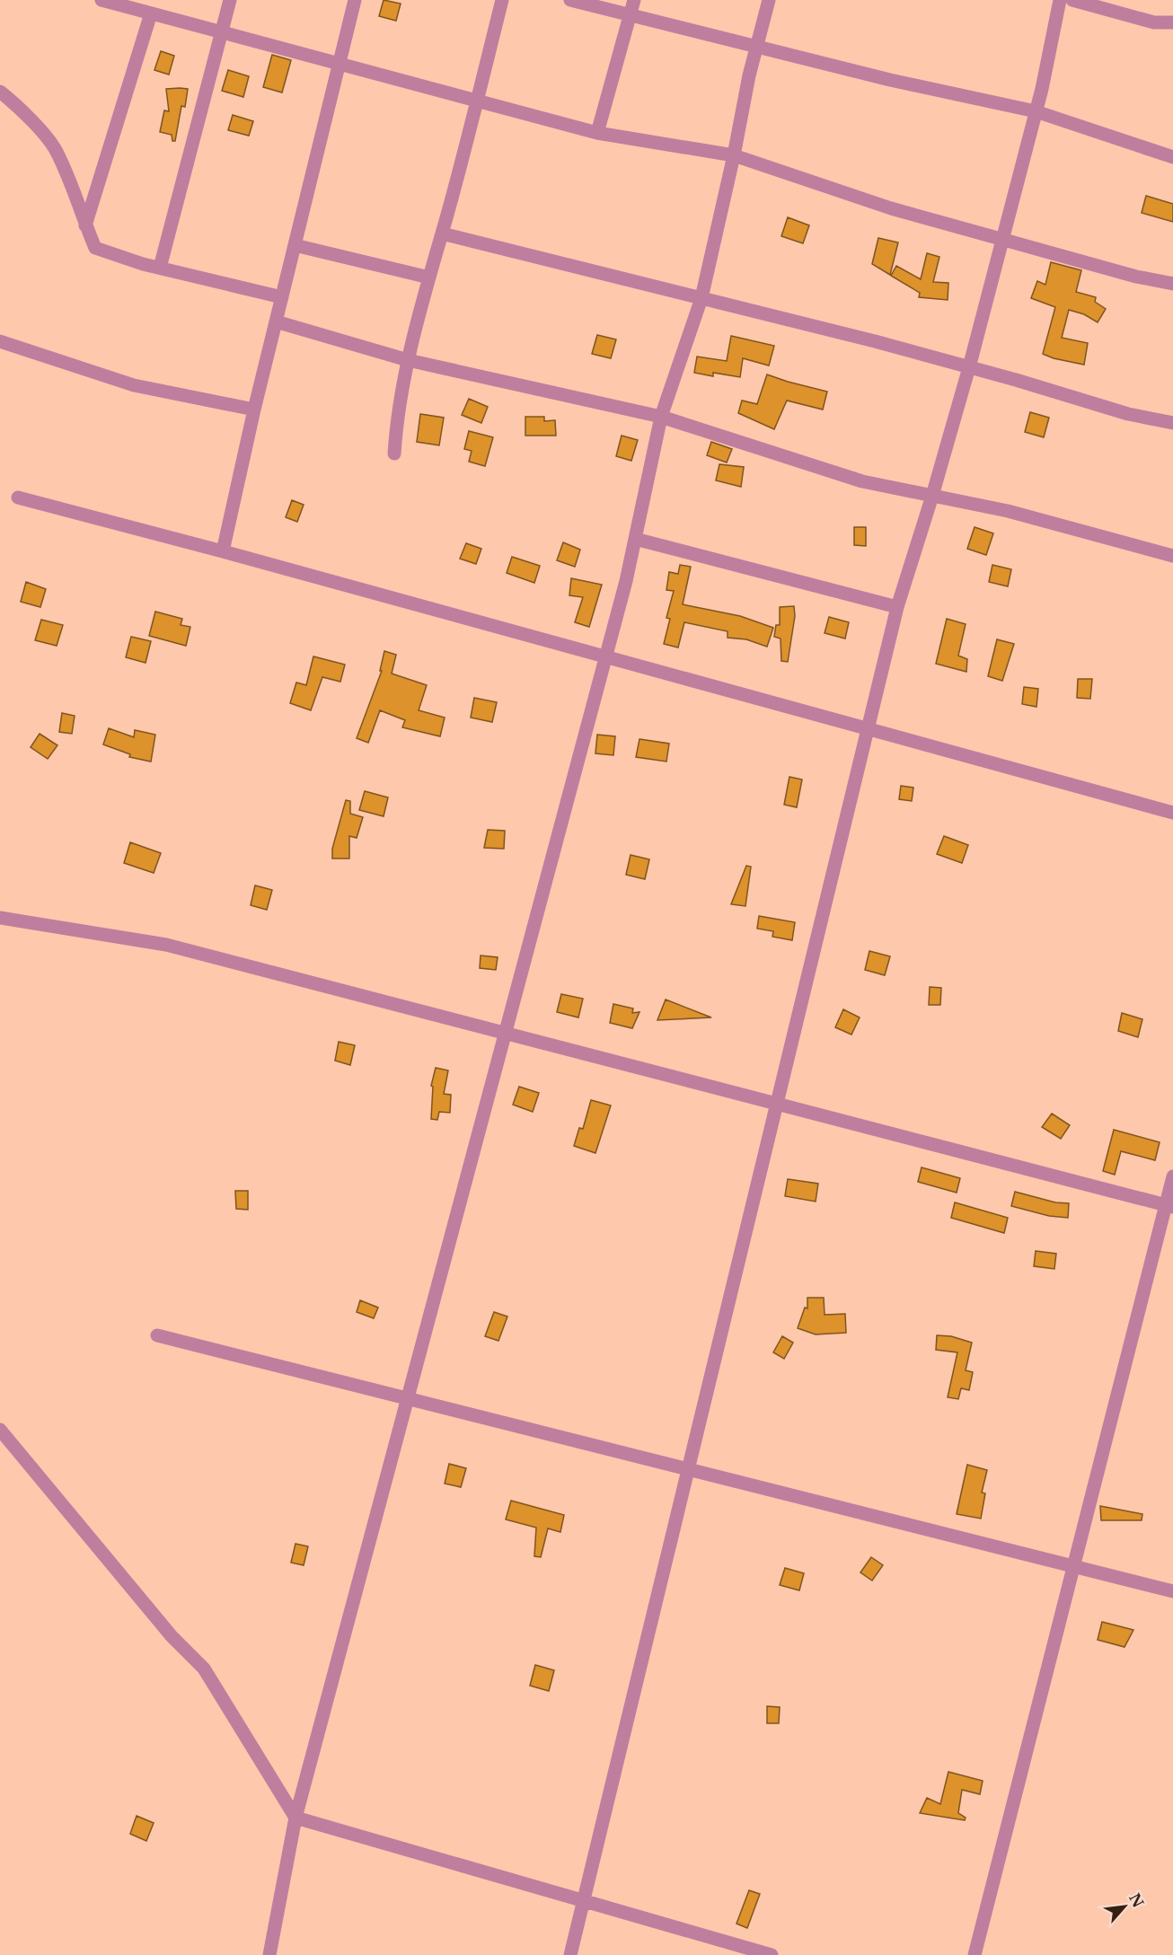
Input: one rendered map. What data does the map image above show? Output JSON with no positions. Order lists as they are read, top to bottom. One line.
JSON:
{"north":"top right"}
